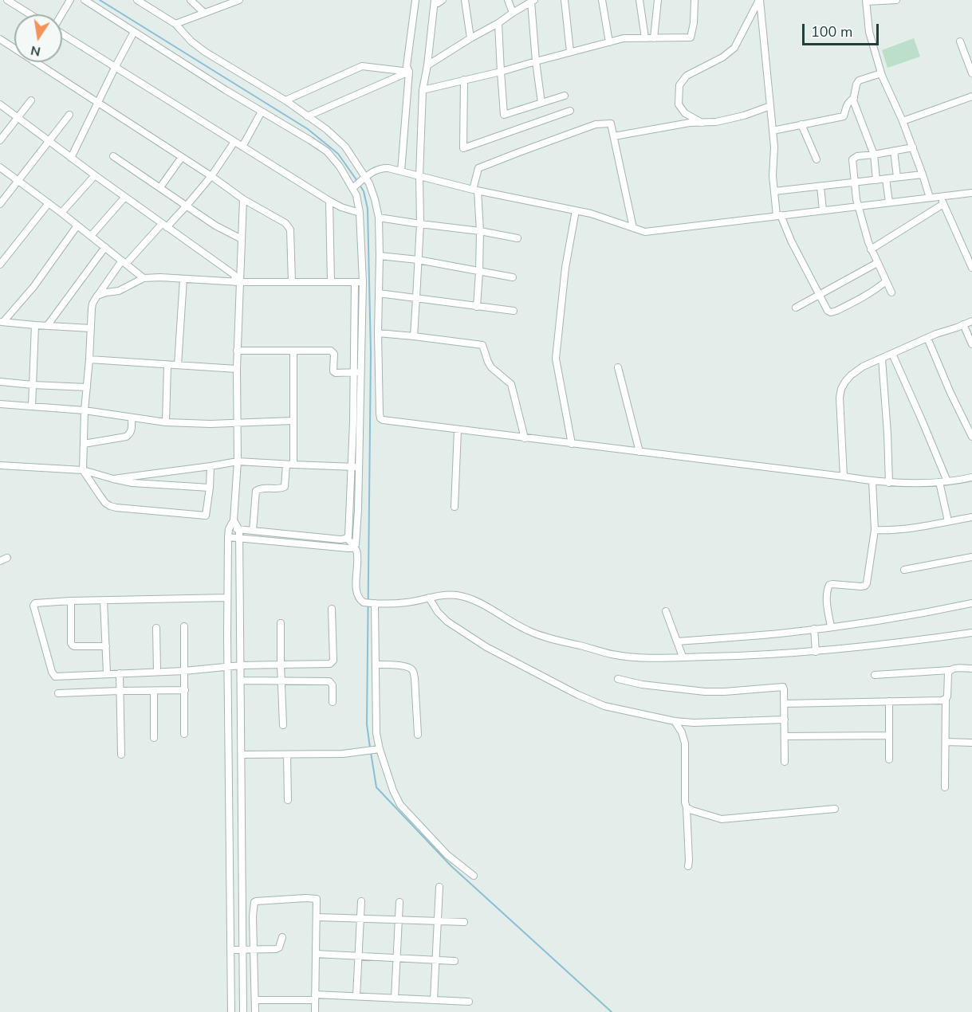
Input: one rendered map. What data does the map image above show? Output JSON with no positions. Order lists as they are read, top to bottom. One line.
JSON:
{"scale_bar":"100 m","north":"bottom"}
